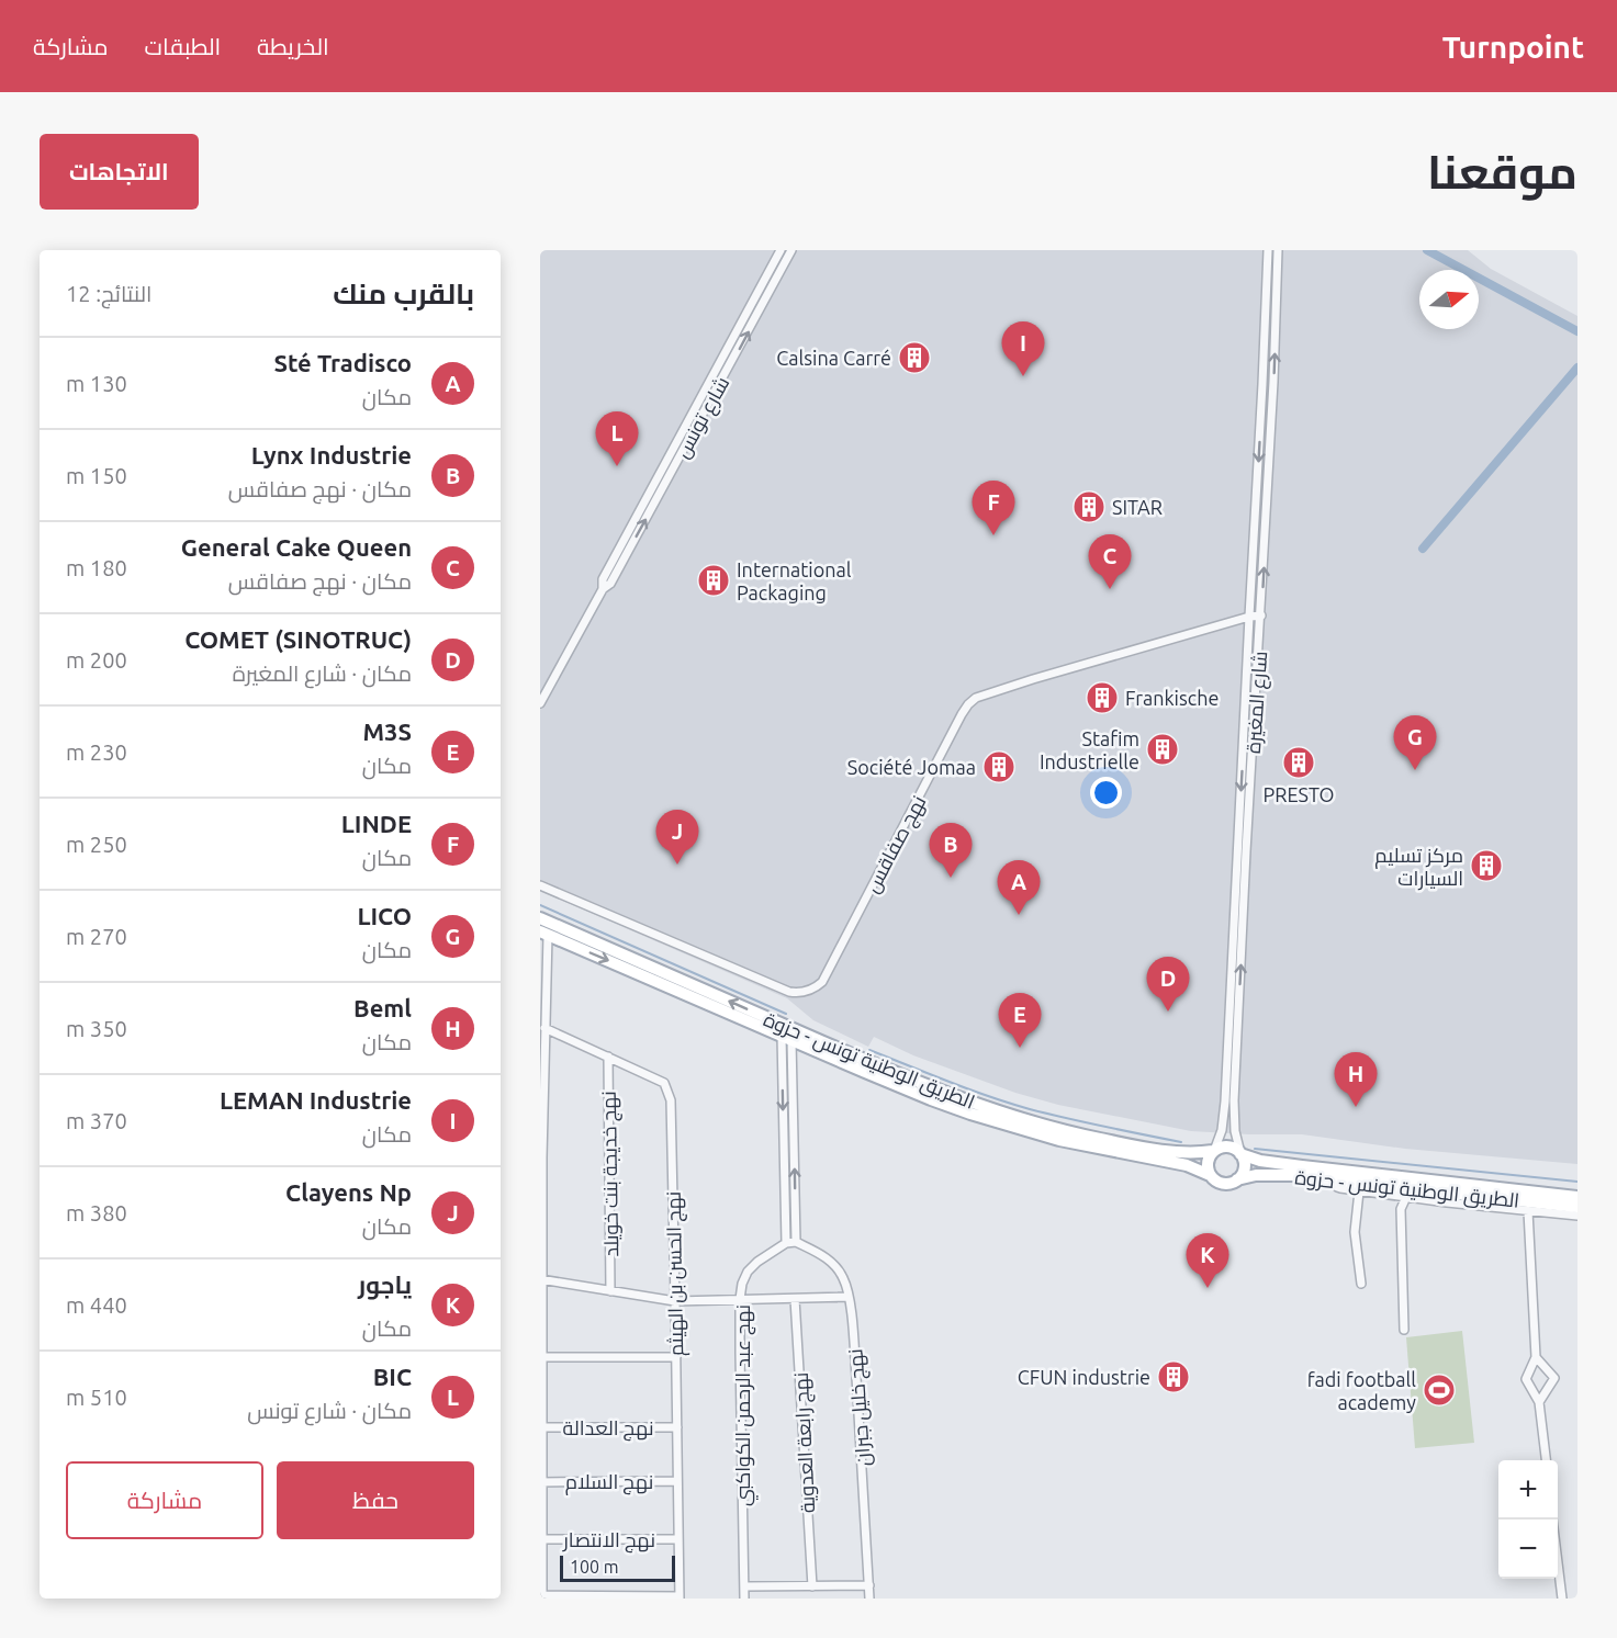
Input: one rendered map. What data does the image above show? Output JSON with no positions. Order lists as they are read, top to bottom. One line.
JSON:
{"streets":{"main road":["الطريق الوطنية تونس - حزوة"],"street":["شارع تونس","شارع المغيرة","نهج صفاقس","نهج خديجة بنت خويلد","نهج الحسن بن الهيثم","نهج عبد الرحمن الكواكبي","نهج خليل جبران","نهج العدالة","نهج رابعة العدوية","نهج السلام","نهج الانتصار"]},"crossings":[["شارع المغيرة","نهج صفاقس"],["شارع المغيرة","الطريق الوطنية تونس - حزوة"],["نهج خديجة بنت خويلد","نهج الحسن بن الهيثم"],["نهج الحسن بن الهيثم","نهج العدالة"],["نهج الحسن بن الهيثم","نهج السلام"],["نهج الحسن بن الهيثم","نهج الانتصار"],["نهج عبد الرحمن الكواكبي","نهج خليل جبران"]],"places":{"building":["Calsina Carré","SITAR","International Packaging","Frankische","Stafim Industrielle","PRESTO","Société Jomaa","مركز تسليم السيارات","CFUN industrie"],"sports":["fadi football academy"]},"scale_bar":"100 m","north":"right","page":{"header":"Turnpoint","nav":["الخريطة","الطبقات","مشاركة"],"title":"موقعنا","buttons":["الاتجاهات",["حفظ","مشاركة"]],"heading":["بالقرب منك","النتائج: 12"],"pins":["I","L","F","C","G","J","B","A","D","E","H","K"],"list":[{"mark":"A","name":"Sté Tradisco","note":"مكان","value":"130 m"},{"mark":"B","name":"Lynx Industrie","note":"مكان · نهج صفاقس","value":"150 m"},{"mark":"C","name":"General Cake Queen","note":"مكان · نهج صفاقس","value":"180 m"},{"mark":"D","name":"COMET (SINOTRUC)","note":"مكان · شارع المغيرة","value":"200 m"},{"mark":"E","name":"M3S","note":"مكان","value":"230 m"},{"mark":"F","name":"LINDE","note":"مكان","value":"250 m"},{"mark":"G","name":"LICO","note":"مكان","value":"270 m"},{"mark":"H","name":"Beml","note":"مكان","value":"350 m"},{"mark":"I","name":"LEMAN Industrie","note":"مكان","value":"370 m"},{"mark":"J","name":"Clayens Np","note":"مكان","value":"380 m"},{"mark":"K","name":"ياجور","note":"مكان","value":"440 m"},{"mark":"L","name":"BIC","note":"مكان · شارع تونس","value":"510 m"}],"map_buttons":["+","−"],"scale":"100 m"}}
